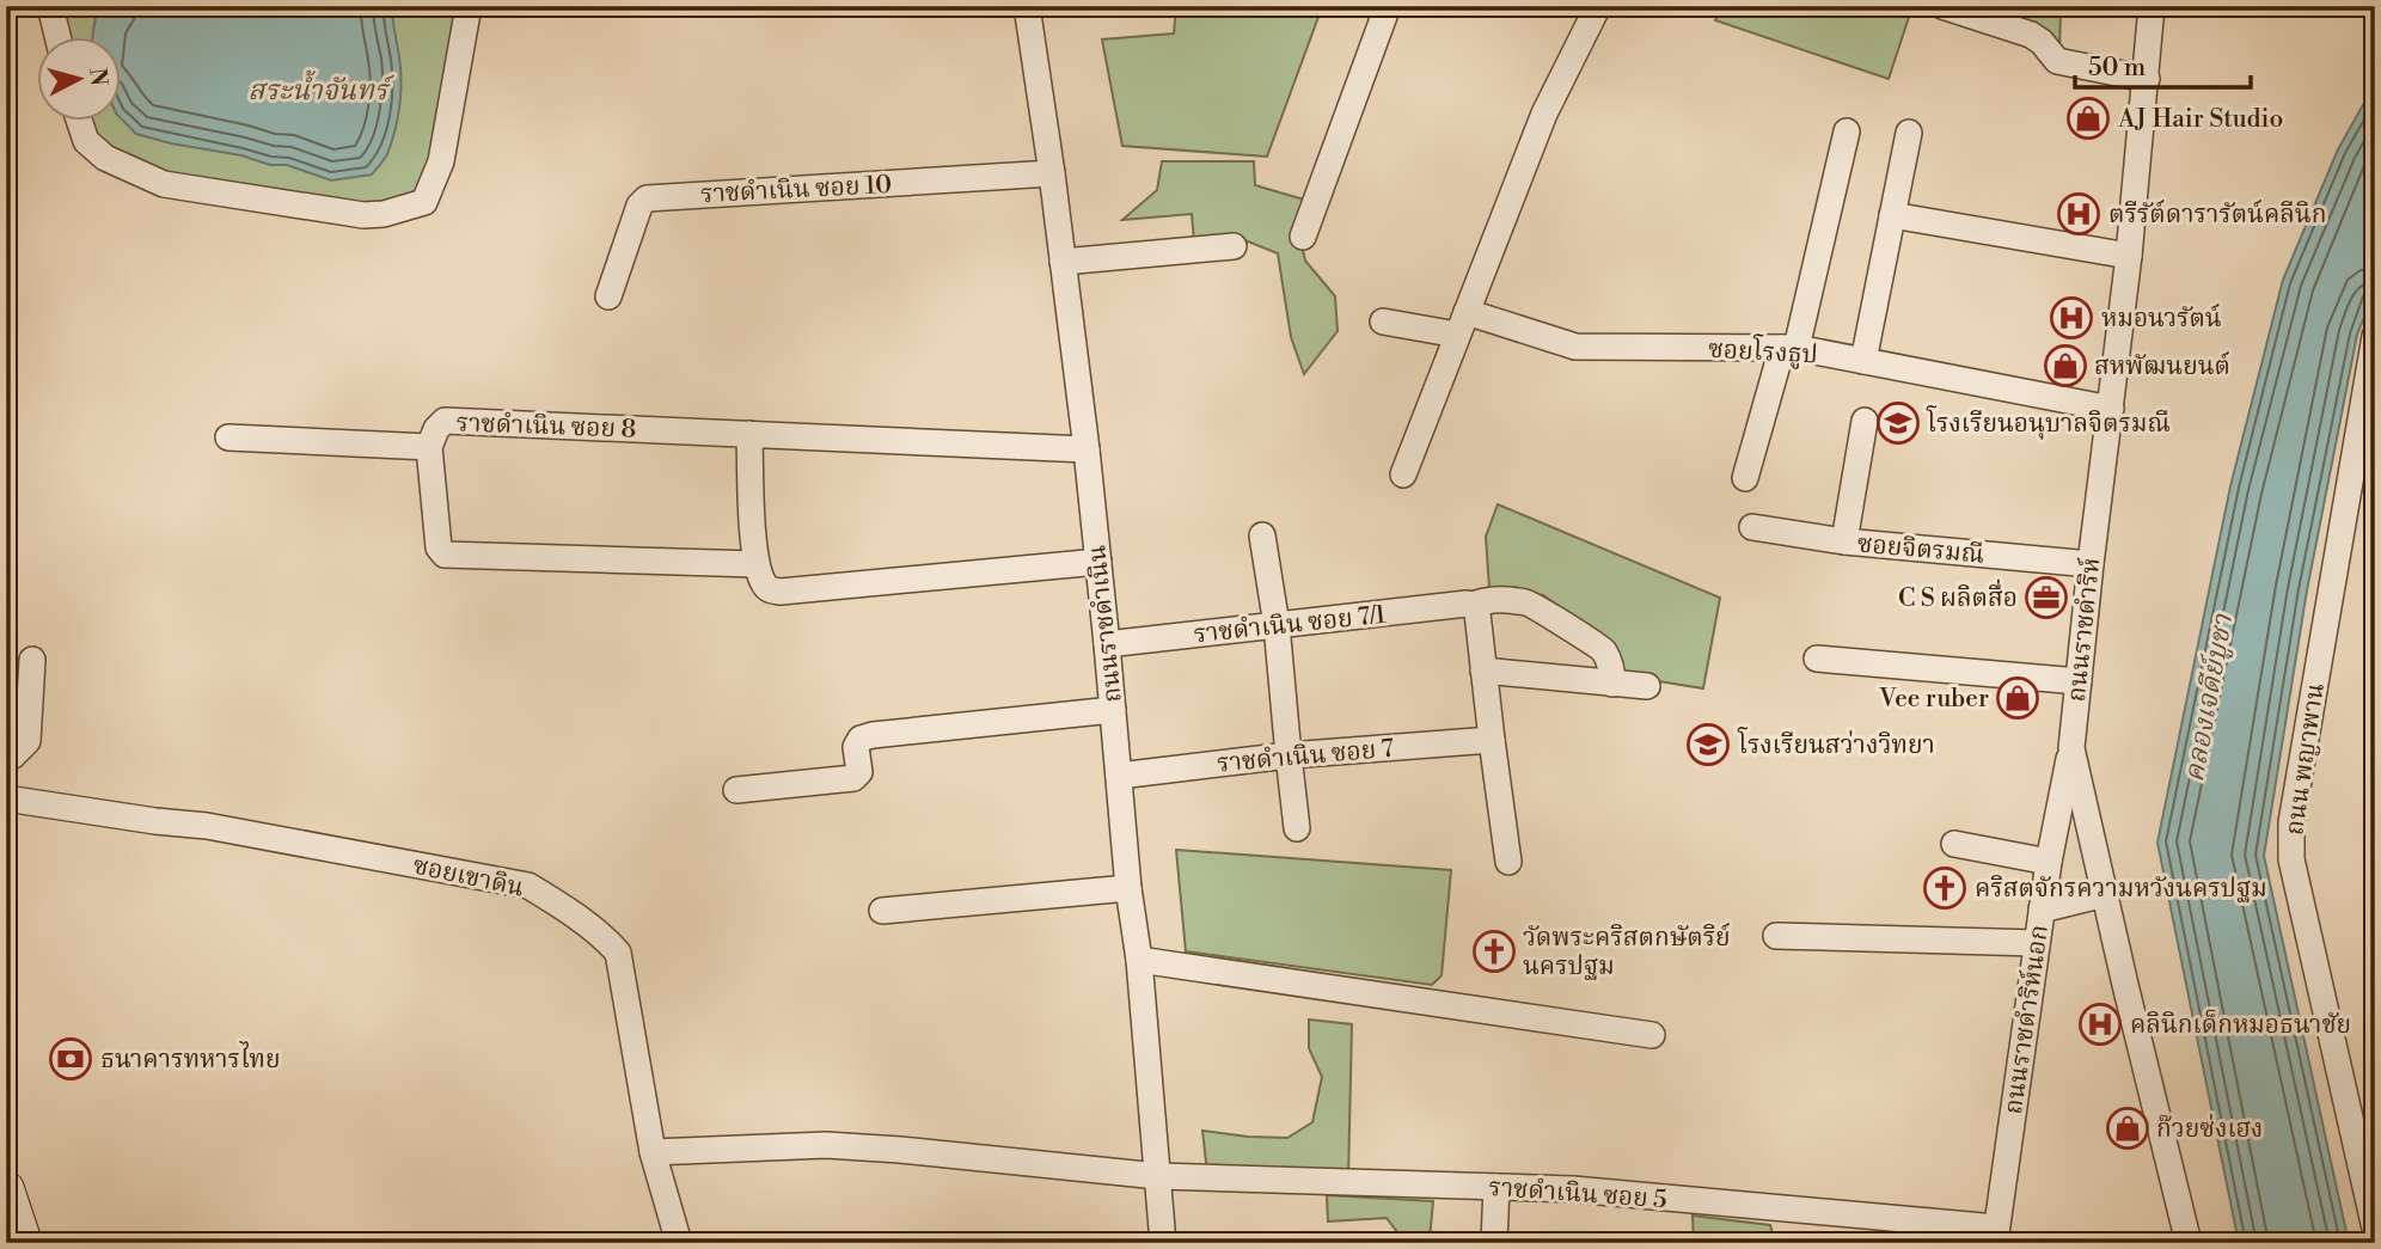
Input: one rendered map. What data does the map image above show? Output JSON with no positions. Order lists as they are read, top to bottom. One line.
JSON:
{"streets":{"street":["ราชดำเนิน ซอย 10","ซอยโรงธูป","ราชดำเนิน ซอย 8","ซอยจิตรมณี","ถนนราชดำเนิน","ราชดำเนิน ซอย 7/1","ถนนราชดำริห์","ราชดำเนิน ซอย 7","ถนน พญาพาน","ซอยเขาดิน","ถนนราชดำริห์นอก","ราชดำเนิน ซอย 5"]},"crossings":[["ราชดำเนิน ซอย 10","ถนนราชดำเนิน"],["ซอยโรงธูป","ถนนราชดำริห์"],["ราชดำเนิน ซอย 8","ถนนราชดำเนิน"],["ซอยจิตรมณี","ถนนราชดำริห์"],["ถนนราชดำเนิน","ราชดำเนิน ซอย 7/1"],["ถนนราชดำเนิน","ราชดำเนิน ซอย 7"],["ถนนราชดำเนิน","ราชดำเนิน ซอย 5"],["ถนนราชดำริห์","ถนนราชดำริห์นอก"],["ซอยเขาดิน","ราชดำเนิน ซอย 5"],["ถนนราชดำริห์นอก","ราชดำเนิน ซอย 5"]],"water":["สระน้ำจันทร์","คลองเจดีย์บูชา"],"places":{"shop":["AJ Hair Studio","สหพัฒนยนต์","Vee ruber","ก๊วยซ่งเฮง"],"hospital":["ตรีรัต์ดารารัตน์คลีนิก","หมอนวรัตน์","คลินิกเด็กหมอธนาชัย"],"school or university":["โรงเรียนอนุบาลจิตรมณี","โรงเรียนสว่างวิทยา"],"office":["C S ผลิตสื่อ"],"church":["คริสตจักรความหวังนครปฐม","วัดพระคริสตกษัตริย์ นครปฐม"],"bank":["ธนาคารทหารไทย"]},"scale_bar":"50 m","north":"right"}
